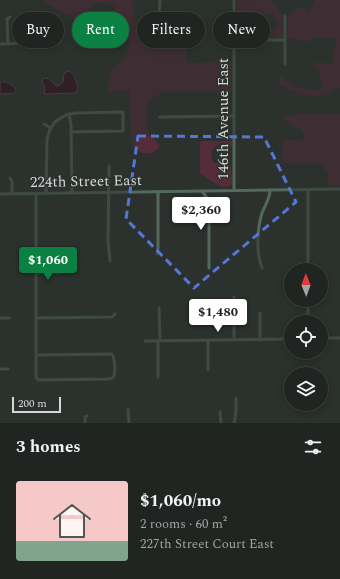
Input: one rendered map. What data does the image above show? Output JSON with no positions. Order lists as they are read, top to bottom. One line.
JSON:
{"streets":{"street":["146th Avenue East","224th Street East"]},"crossings":[["146th Avenue East","224th Street East"]],"scale_bar":"200 m","north":"top","page":{"chip":["Buy","Rent","Filters","New"],"price":["$2,360","$1,060","$1,480"],"scale":"200 m","heading":"3 homes","list":[{"name":"$1,060/mo","note":"2 rooms · 60 m² · 227th Street Court East"}]}}
